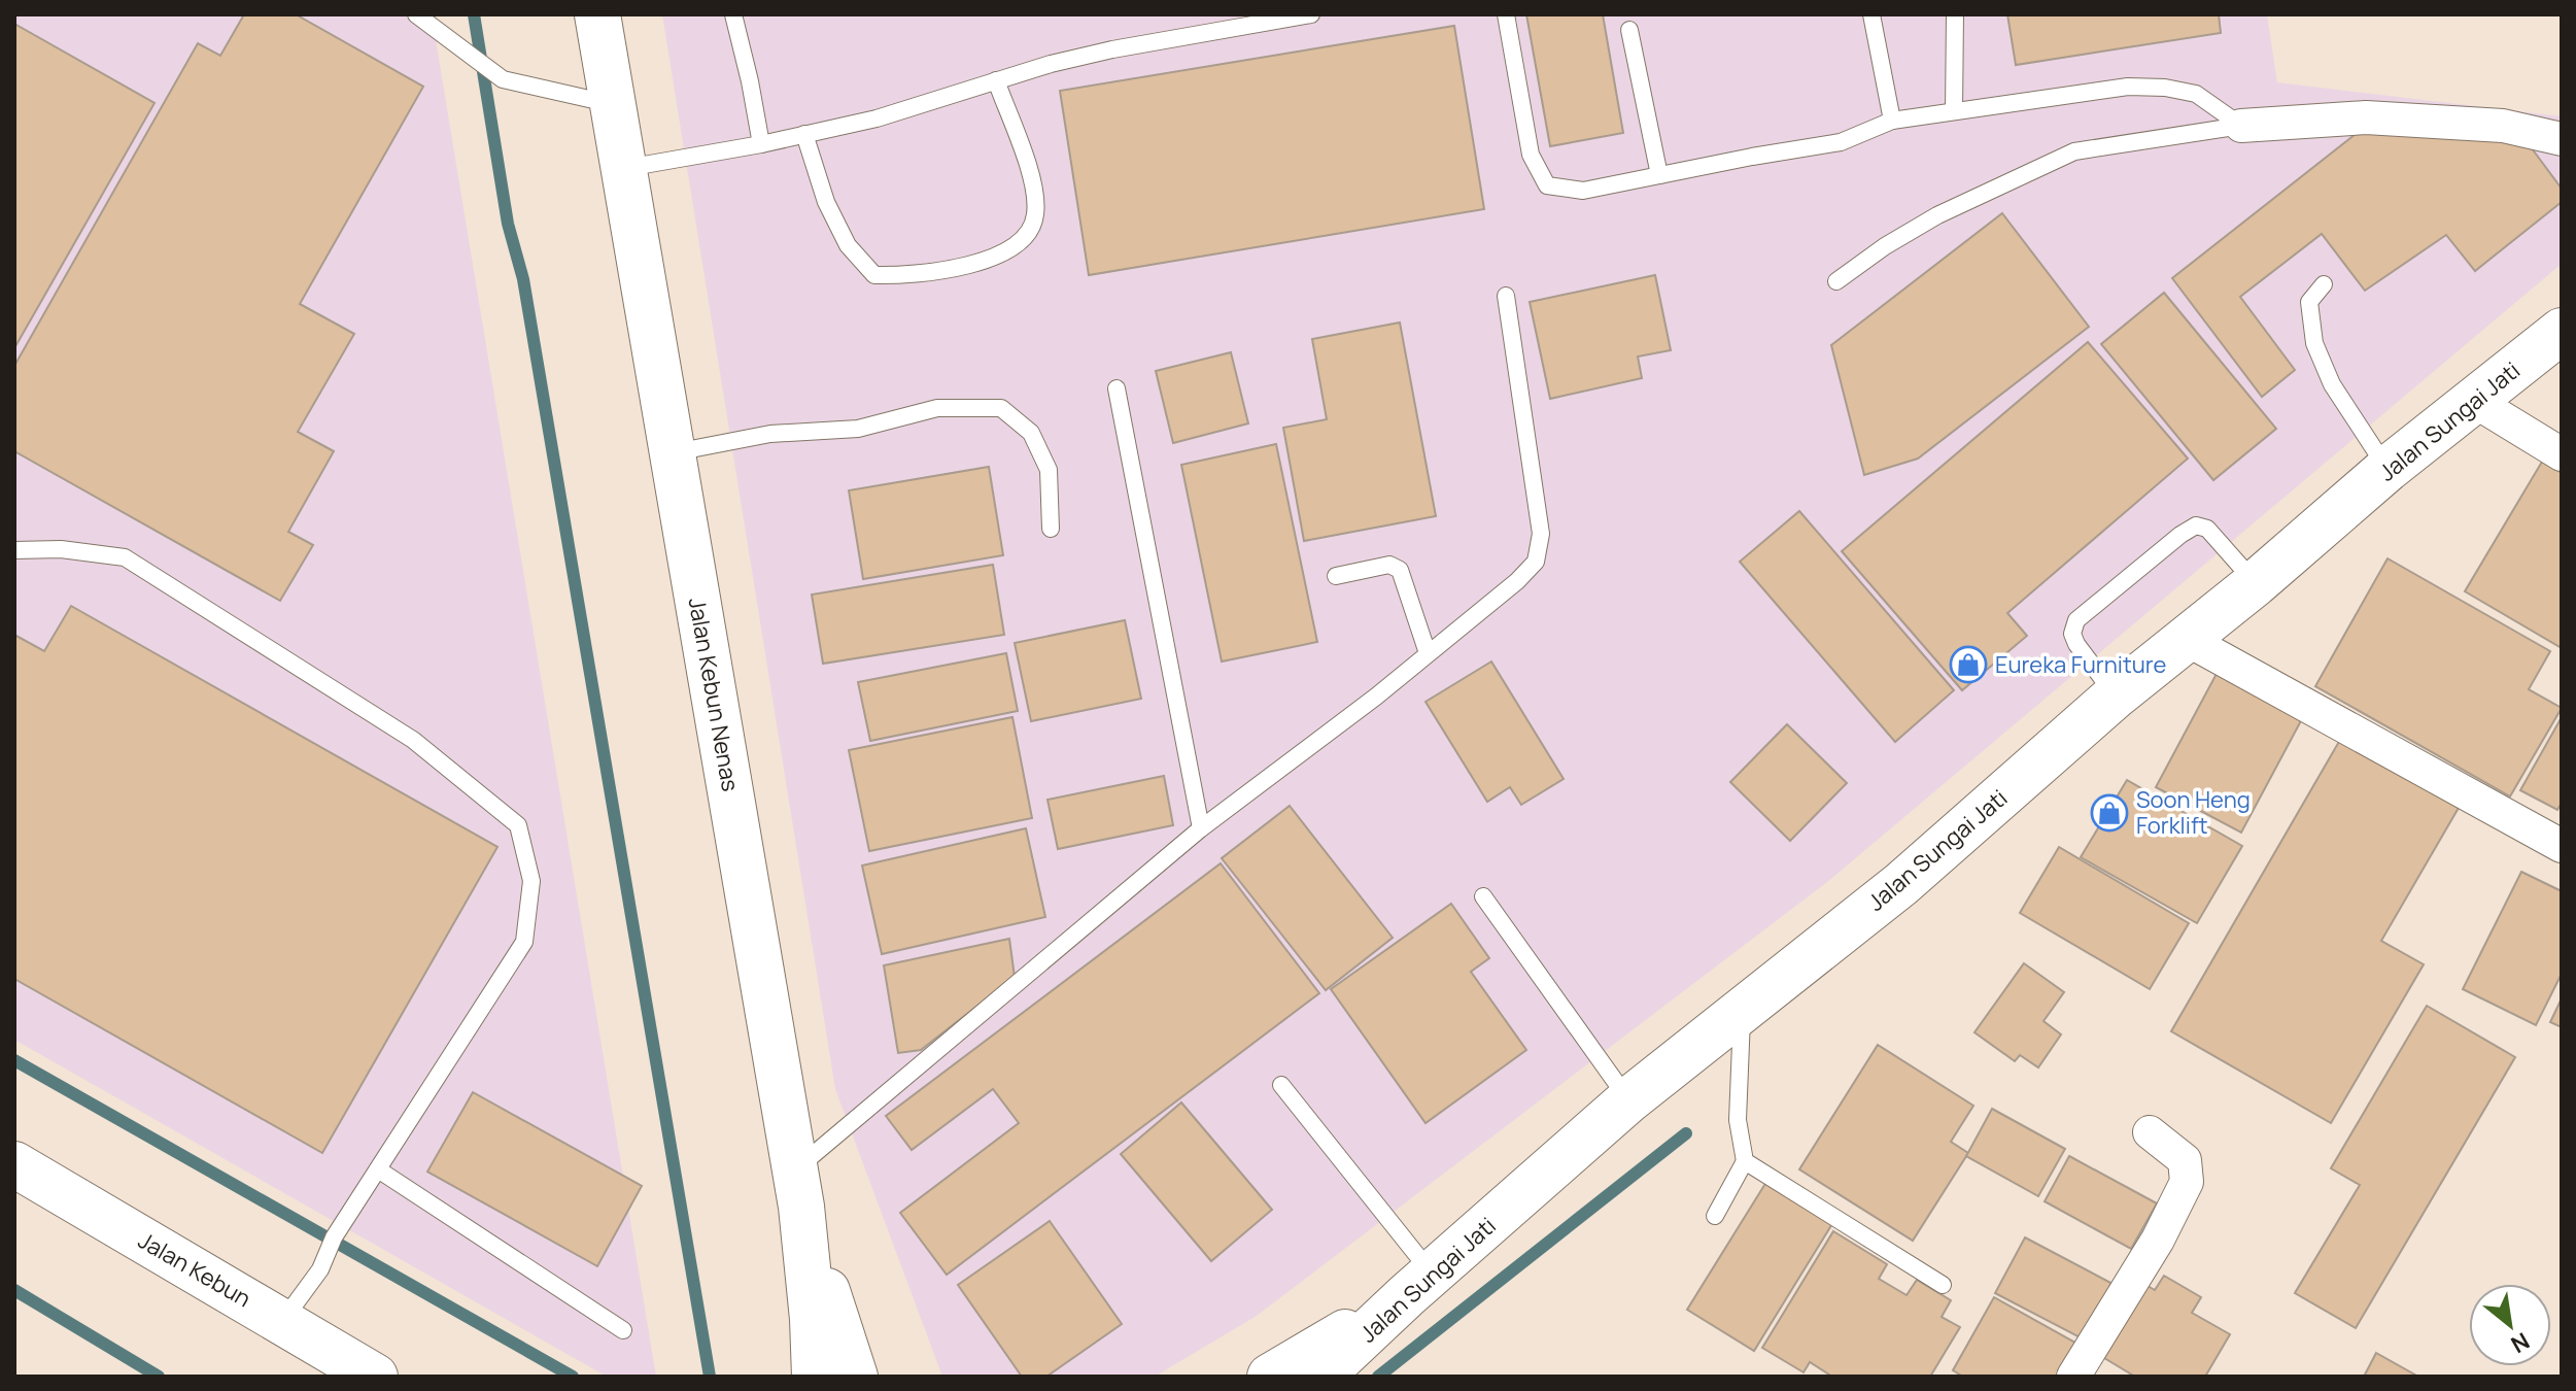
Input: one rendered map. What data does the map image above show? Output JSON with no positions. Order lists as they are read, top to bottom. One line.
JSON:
{"streets":{"main road":["Jalan Sungai Jati","Jalan Kebun Nenas","Jalan Kebun"]},"places":{"shop":["Eureka Furniture","Soon Heng Forklift"]},"north":"bottom right"}
